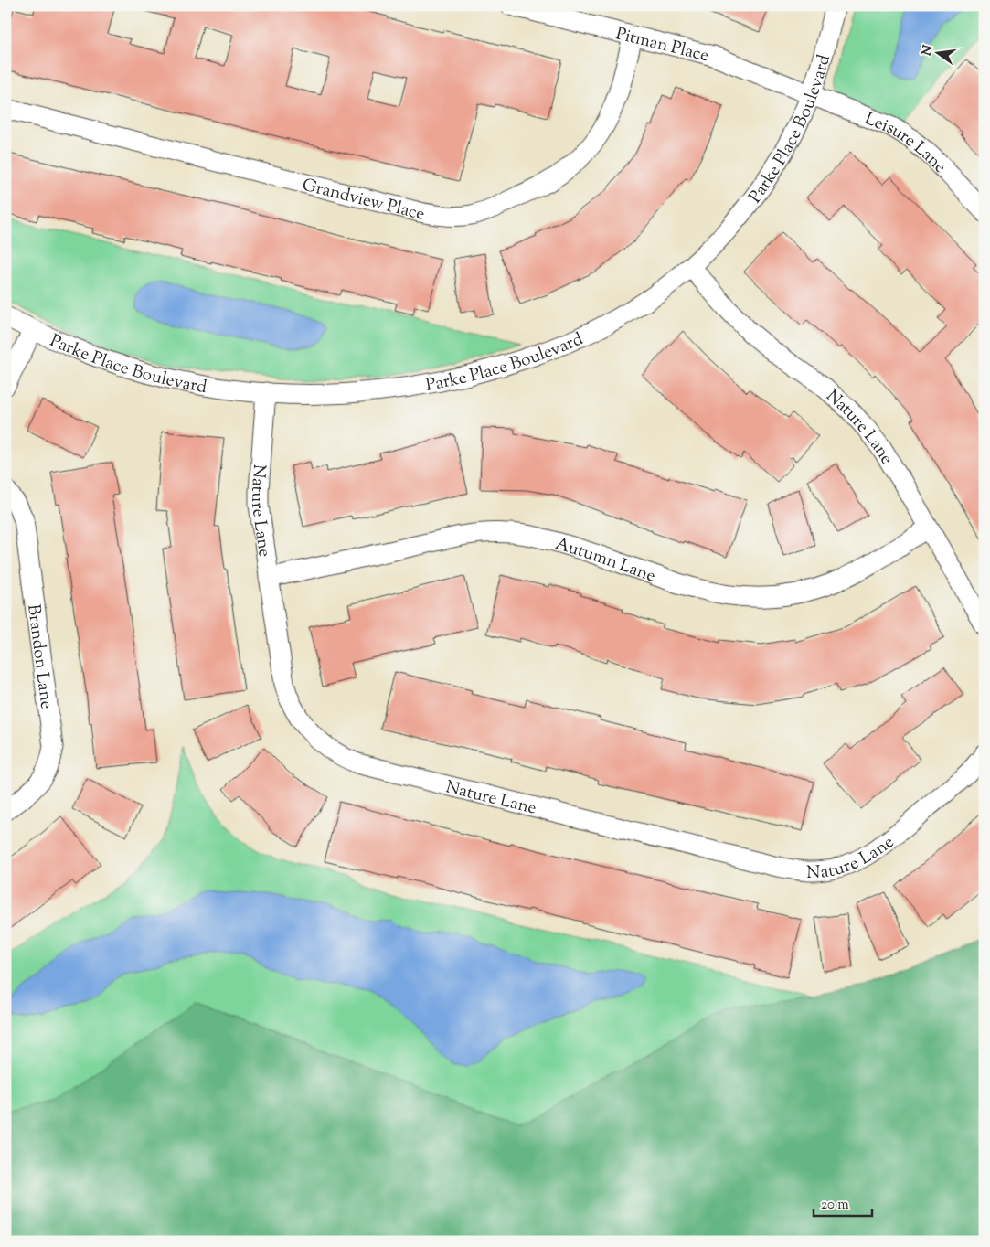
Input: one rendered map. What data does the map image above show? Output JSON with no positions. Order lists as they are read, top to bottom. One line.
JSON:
{"streets":{"street":["Pitman Place","Parke Place Boulevard","Leisure Lane","Grandview Place","Nature Lane","Autumn Lane","Brandon Lane"]},"crossings":[["Pitman Place","Parke Place Boulevard"],["Pitman Place","Leisure Lane"],["Pitman Place","Grandview Place"],["Parke Place Boulevard","Leisure Lane"],["Parke Place Boulevard","Nature Lane"],["Nature Lane","Autumn Lane"]],"scale_bar":"20 m","north":"left"}
